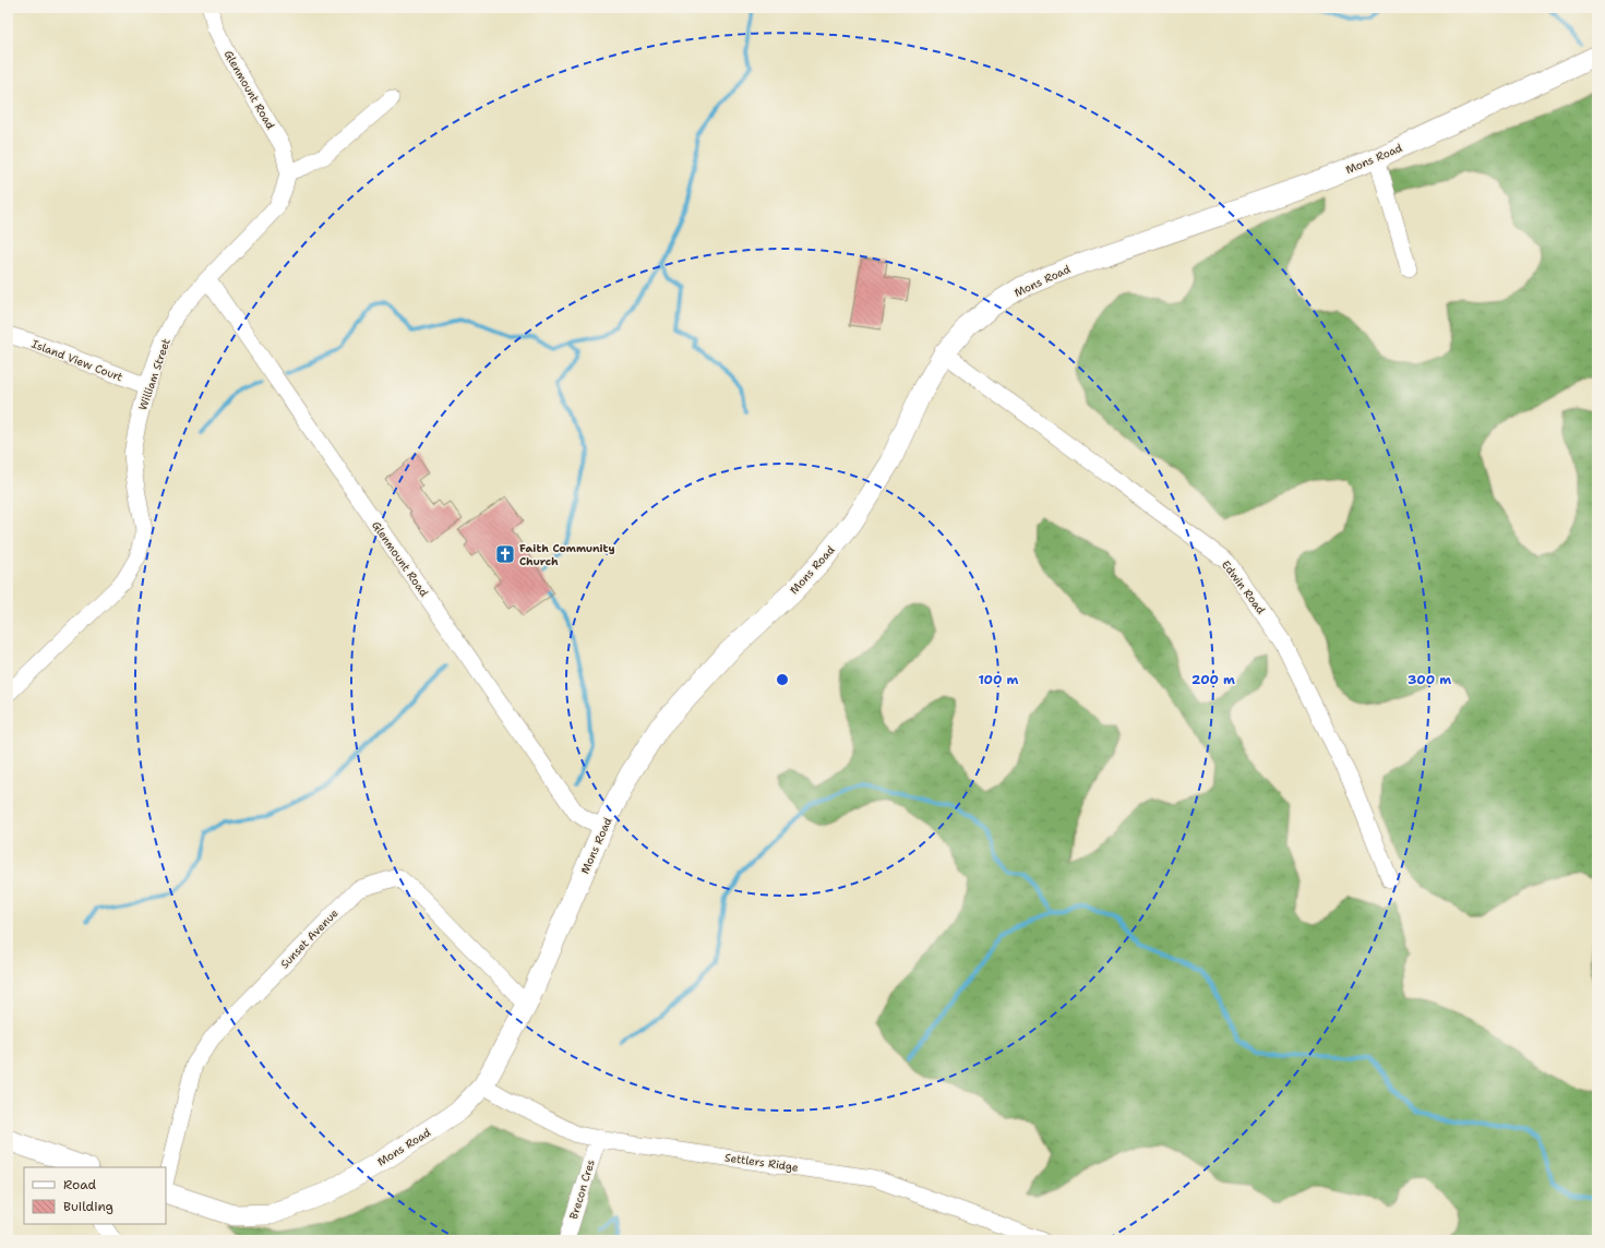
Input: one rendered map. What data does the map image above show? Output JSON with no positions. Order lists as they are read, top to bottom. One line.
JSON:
{"streets":{"main road":["Mons Road"],"street":["Glenmount Road","Island View Court","William Street","Edwin Road","Sunset Avenue","Settlers Ridge","Brecon Cres"]},"crossings":[["Glenmount Road","Mons Road"],["Glenmount Road","William Street"],["Mons Road","Edwin Road"],["Mons Road","Sunset Avenue"],["Mons Road","Settlers Ridge"],["Island View Court","William Street"],["Settlers Ridge","Brecon Cres"]],"places":{"church":["Faith Community Church"]},"legend":["Road","Building"],"rings":["100 m","200 m","300 m"]}
